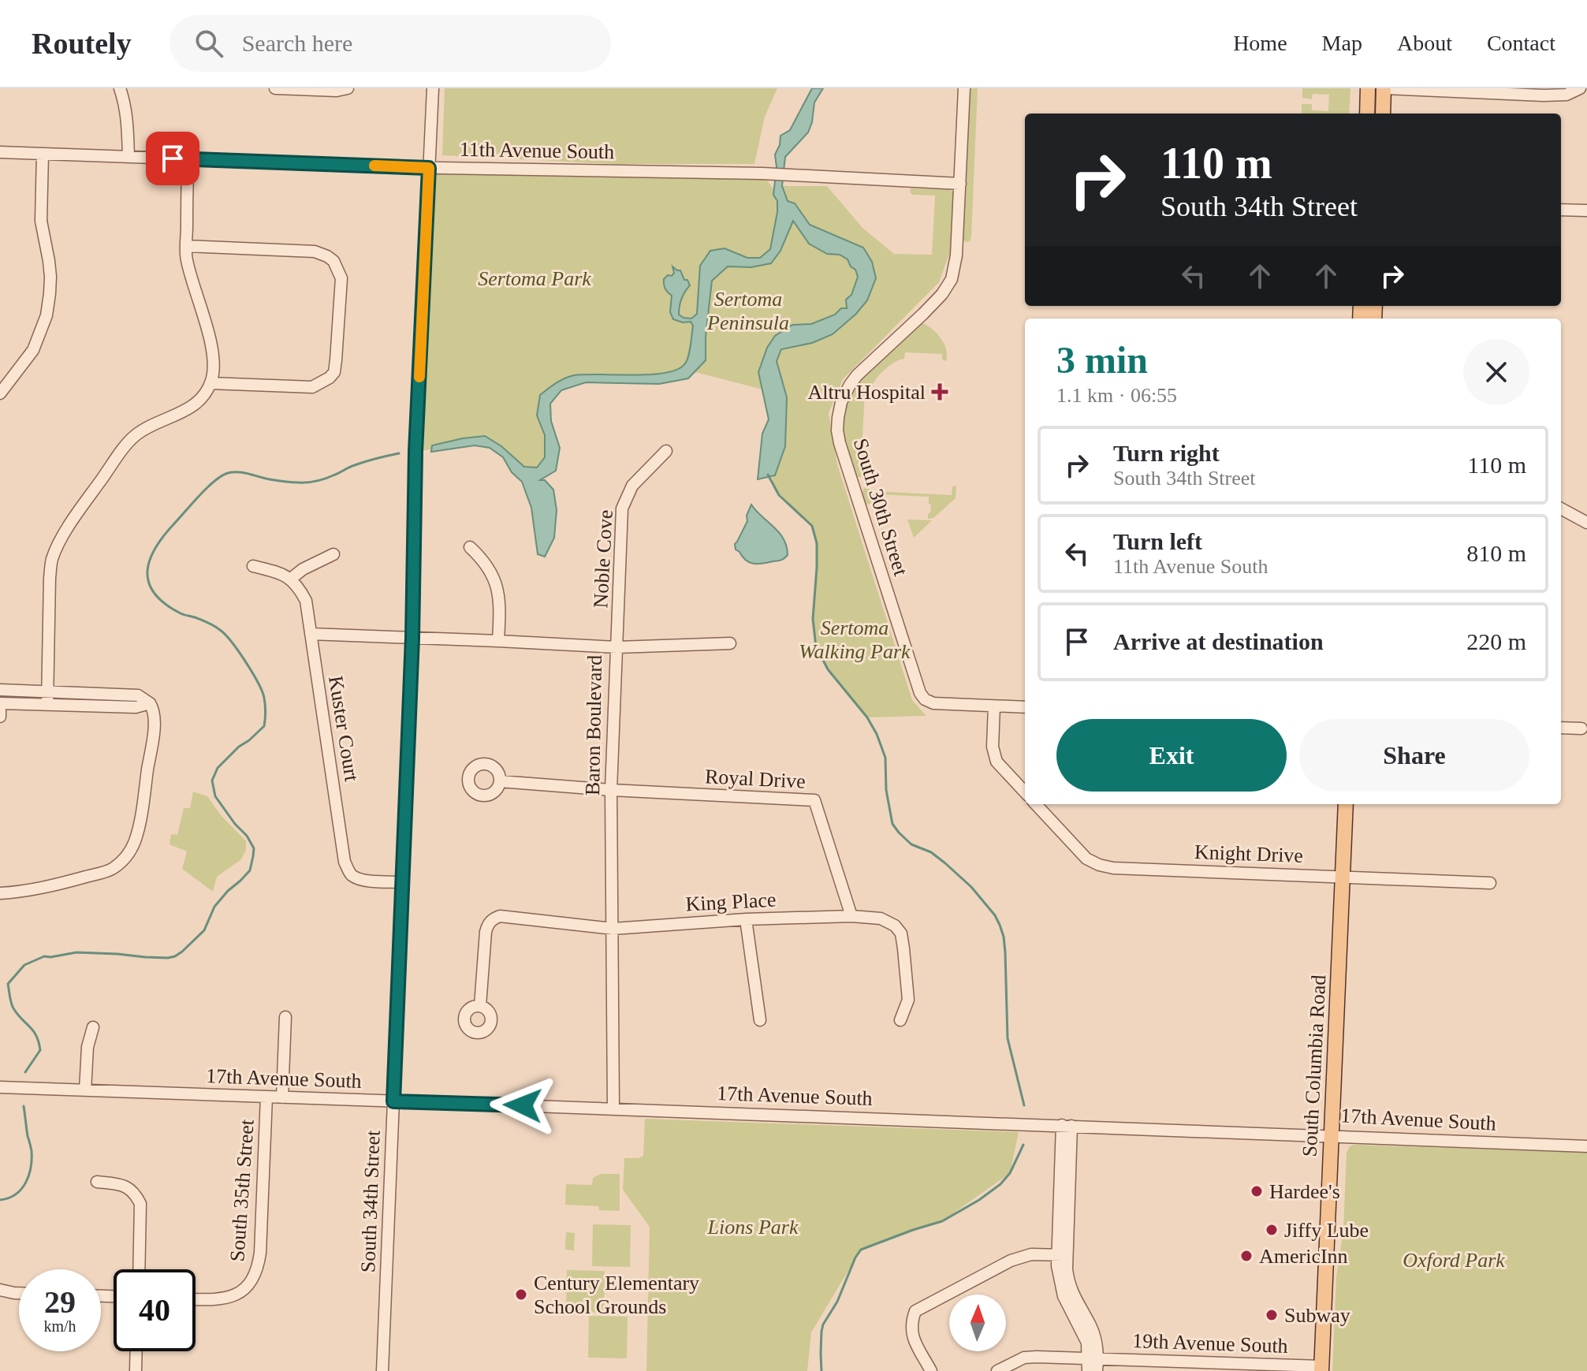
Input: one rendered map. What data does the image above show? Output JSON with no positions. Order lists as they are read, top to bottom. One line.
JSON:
{"streets":{"main road":["South Columbia Road"],"street":["11th Avenue South","South 30th Street","Noble Cove","Baron Boulevard","Kuster Court","Royal Drive","Knight Drive","King Place","17th Avenue South","South 35th Street","South 34th Street","19th Avenue South"]},"crossings":[["11th Avenue South","South 30th Street"],["11th Avenue South","South 34th Street"],["Noble Cove","Baron Boulevard"],["Baron Boulevard","Kuster Court"],["Baron Boulevard","Royal Drive"],["Baron Boulevard","King Place"],["Baron Boulevard","17th Avenue South"],["Baron Boulevard","South 34th Street"],["Kuster Court","South 34th Street"],["Royal Drive","King Place"],["Knight Drive","South Columbia Road"],["South Columbia Road","17th Avenue South"],["South Columbia Road","19th Avenue South"],["17th Avenue South","South 35th Street"],["17th Avenue South","South 34th Street"]],"parks":["Sertoma Park","Sertoma Peninsula","Sertoma Walking Park","Lions Park","Oxford Park"],"places":{"health":["Altru Hospital"],"other":["Hardee's","Jiffy Lube","AmericInn","Century Elementary School Grounds","Subway"]},"north":"top","page":{"header":"Routely","search":"Search here","nav":["Home","Map","About","Contact"],"turn":["110 m","South 34th Street"],"heading":["3 min","1.1 km · 06:55"],"list":[{"name":"Turn right","note":"South 34th Street","value":"110 m"},{"name":"Turn left","note":"11th Avenue South","value":"810 m"},{"name":"Arrive at destination","value":"220 m"}],"buttons":["Exit","Share"],"speed":"29 km/h","limit":"40"}}
